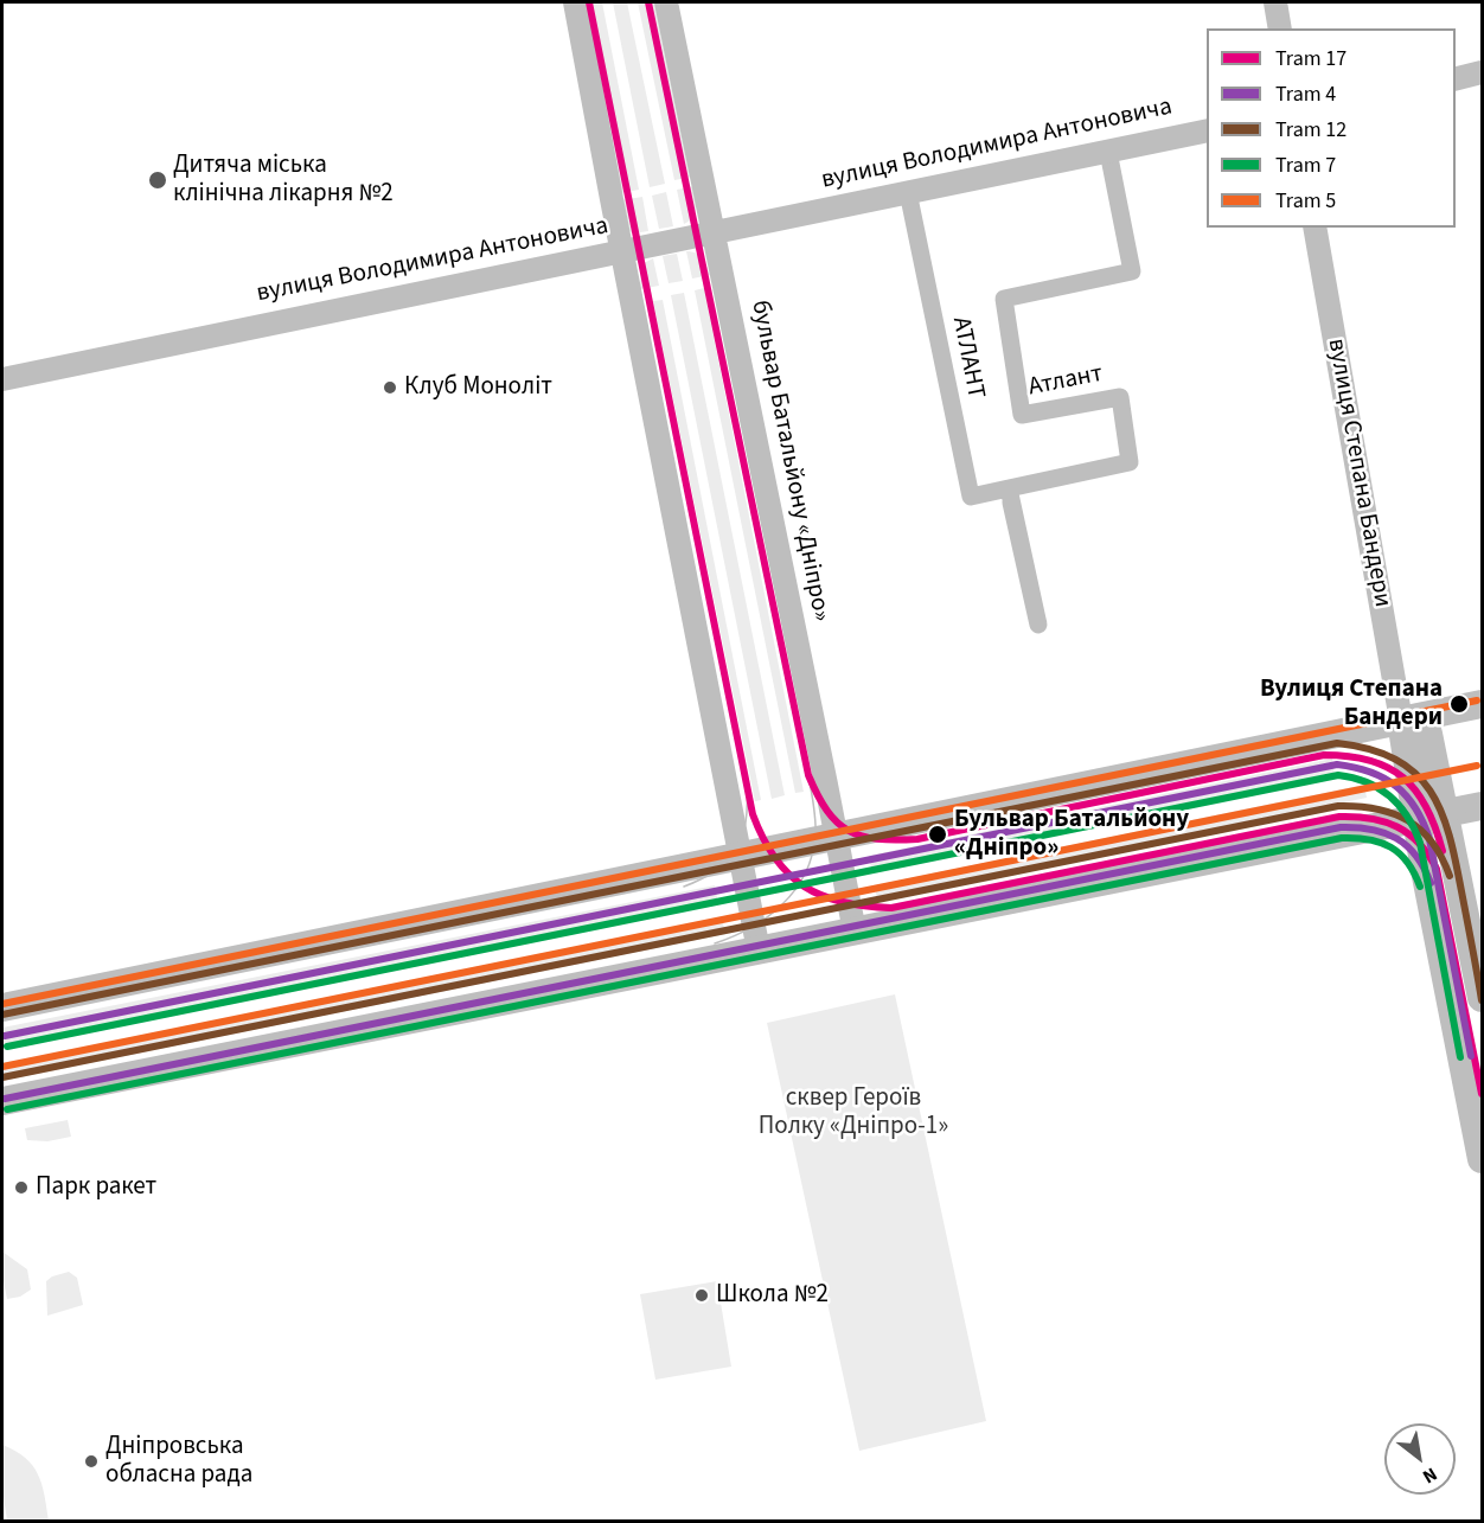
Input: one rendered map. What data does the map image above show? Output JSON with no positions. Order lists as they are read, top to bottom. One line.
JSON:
{"streets":{"main road":["вулиця Степана Бандери"],"street":["вулиця Володимира Антоновича","АТЛАНТ","Атлант","бульвар Батальйону «Дніпро»"]},"crossings":[["вулиця Володимира Антоновича","АТЛАНТ"],["вулиця Володимира Антоновича","Атлант"],["вулиця Володимира Антоновича","бульвар Батальйону «Дніпро»"],["АТЛАНТ","Атлант"]],"parks":["сквер Героїв Полку «Дніпро-1»"],"places":["Дитяча міська клінічна лікарня №2","Клуб Моноліт","Вулиця Степана Бандери","Бульвар Батальйону «Дніпро»","Парк ракет","Школа №2","Дніпровська обласна рада"],"lines":["tram line 17","tram line 5","tram line 12","tram line 4","tram line 7"],"legend":["Tram 17","Tram 4","Tram 12","Tram 7","Tram 5"],"north":"bottom right"}
